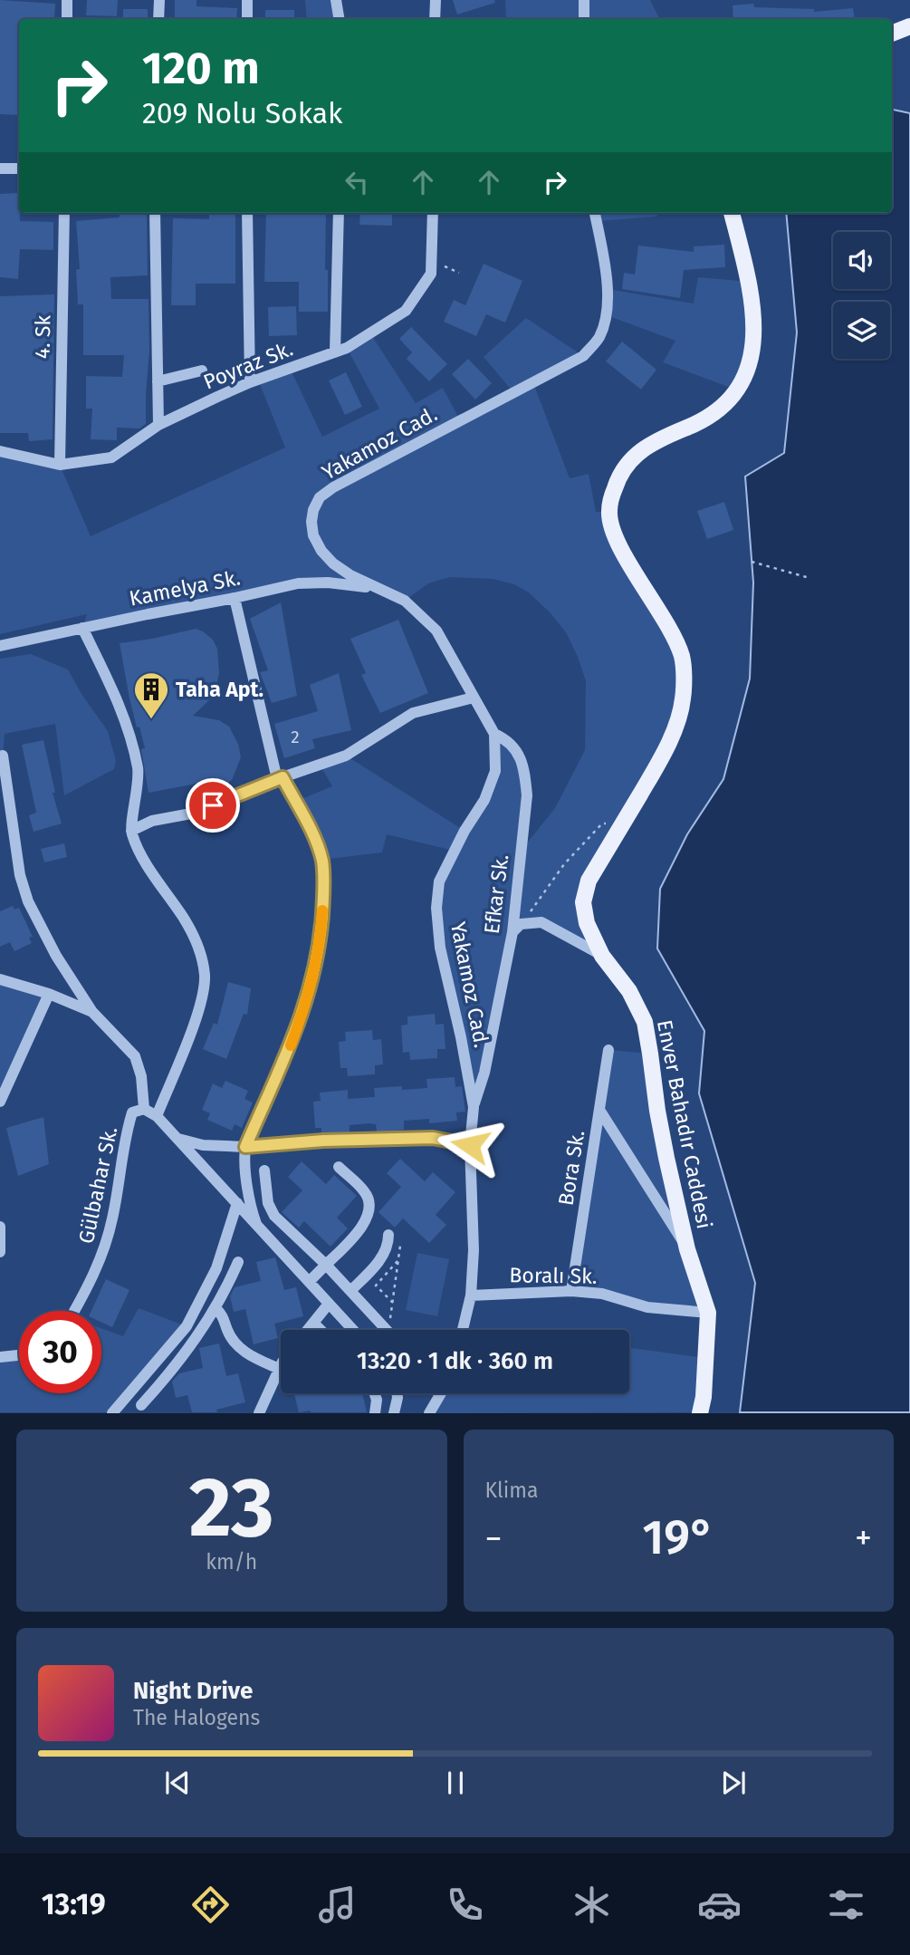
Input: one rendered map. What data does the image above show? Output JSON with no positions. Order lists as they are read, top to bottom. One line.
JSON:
{"streets":{"main road":["Enver Bahadır Caddesi"],"street":["4. Sk","Poyraz Sk.","Yakamoz Cad.","Kamelya Sk.","Efkar Sk.","Bora Sk.","Gülbahar Sk.","Boralı Sk."]},"crossings":[["4. Sk","Poyraz Sk."],["Yakamoz Cad.","Kamelya Sk."],["Yakamoz Cad.","Efkar Sk."],["Yakamoz Cad.","Boralı Sk."],["Enver Bahadır Caddesi","Boralı Sk."],["Bora Sk.","Boralı Sk."]],"places":{"building":["Taha Apt."]},"house_numbers":["2"],"page":{"turn":["120 m","209 Nolu Sokak"],"limit":"30","trip":"13:20 · 1 dk · 360 m","tile":[["23","km/h"],"Klima"],"heat":["−","19°","+"],"song":["Night Drive","The Halogens"],"tabs":"13:19"}}
